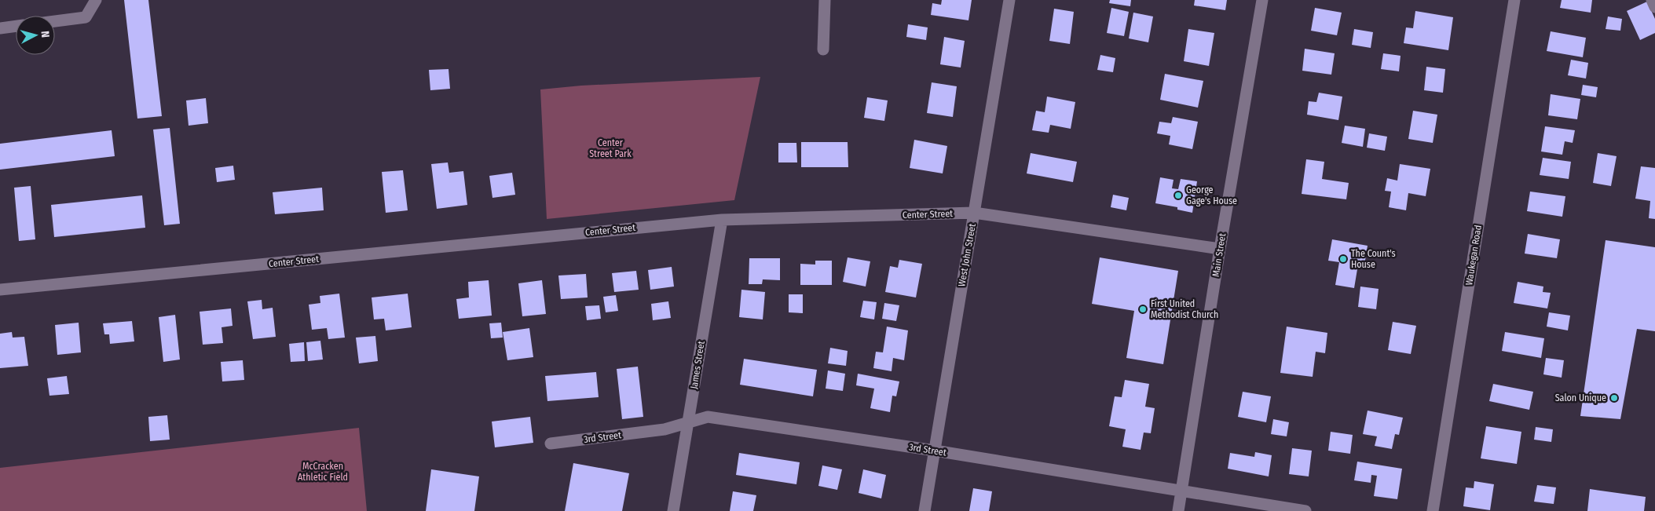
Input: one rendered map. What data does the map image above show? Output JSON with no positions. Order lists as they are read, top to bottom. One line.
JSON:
{"streets":{"street":["Center Street","West John Street","Main Street","Waukegan Road","James Street","3rd Street"]},"crossings":[["Center Street","West John Street"],["Center Street","Main Street"],["Center Street","James Street"],["West John Street","3rd Street"],["Main Street","3rd Street"],["James Street","3rd Street"]],"parks":["Center Street Park","McCracken Athletic Field"],"places":["George Gage's House","The Count's House","First United Methodist Church","Salon Unique"],"north":"right"}
